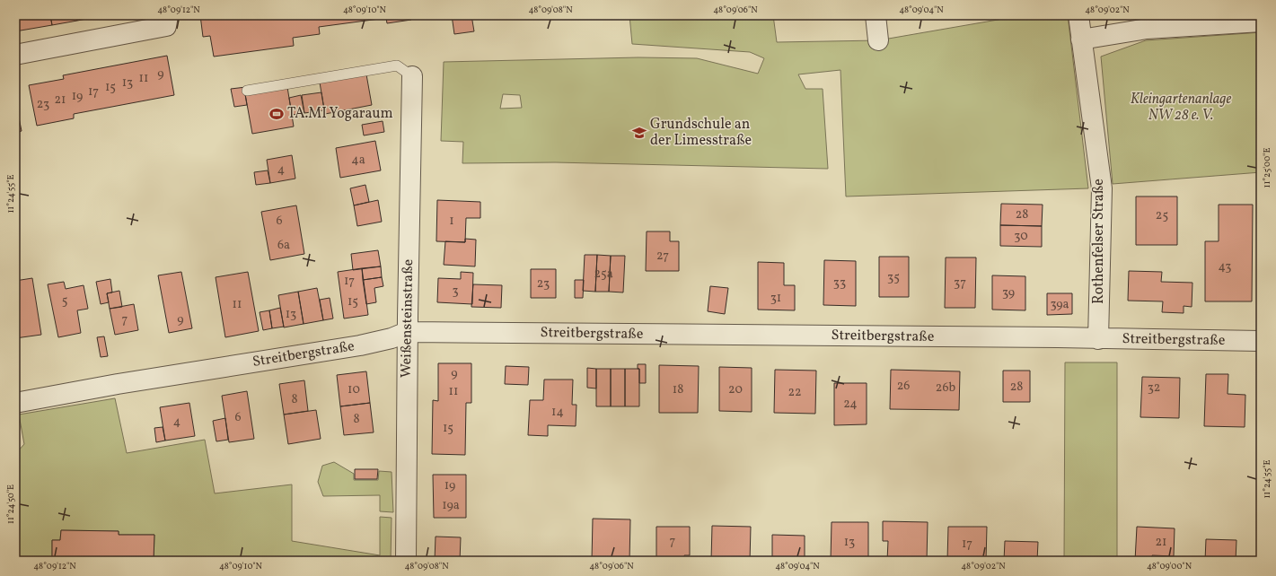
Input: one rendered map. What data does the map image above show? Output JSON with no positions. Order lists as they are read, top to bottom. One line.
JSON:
{"streets":{"street":["Rothenfelser Straße","Weißensteinstraße","Streitbergstraße"]},"crossings":[["Rothenfelser Straße","Streitbergstraße"],["Weißensteinstraße","Streitbergstraße"]],"parks":["Kleingartenanlage NW 28 e. V."],"places":{"sports":["TA.MI Yogaraum"],"school or university":["Grundschule an der Limesstraße"]},"house_numbers":["9","11","13","15","17","19","21","23","4a","4","28","25","6","1","30","6a","27","43","25a","35","17","33","37","23","3","39","31","5","15","11","39a","13","7","9","9","26","28","26b","32","10","18","20","11","22","8","24","14","6","8","4","15","19","19a","7","13","21","17"],"coordinates":["48°09'12\"N","48°09'10\"N","48°09'08\"N","48°09'06\"N","48°09'04\"N","48°09'02\"N","11°25'00\"E","11°24'55\"E","11°24'50\"E","48°09'00\"N"]}
